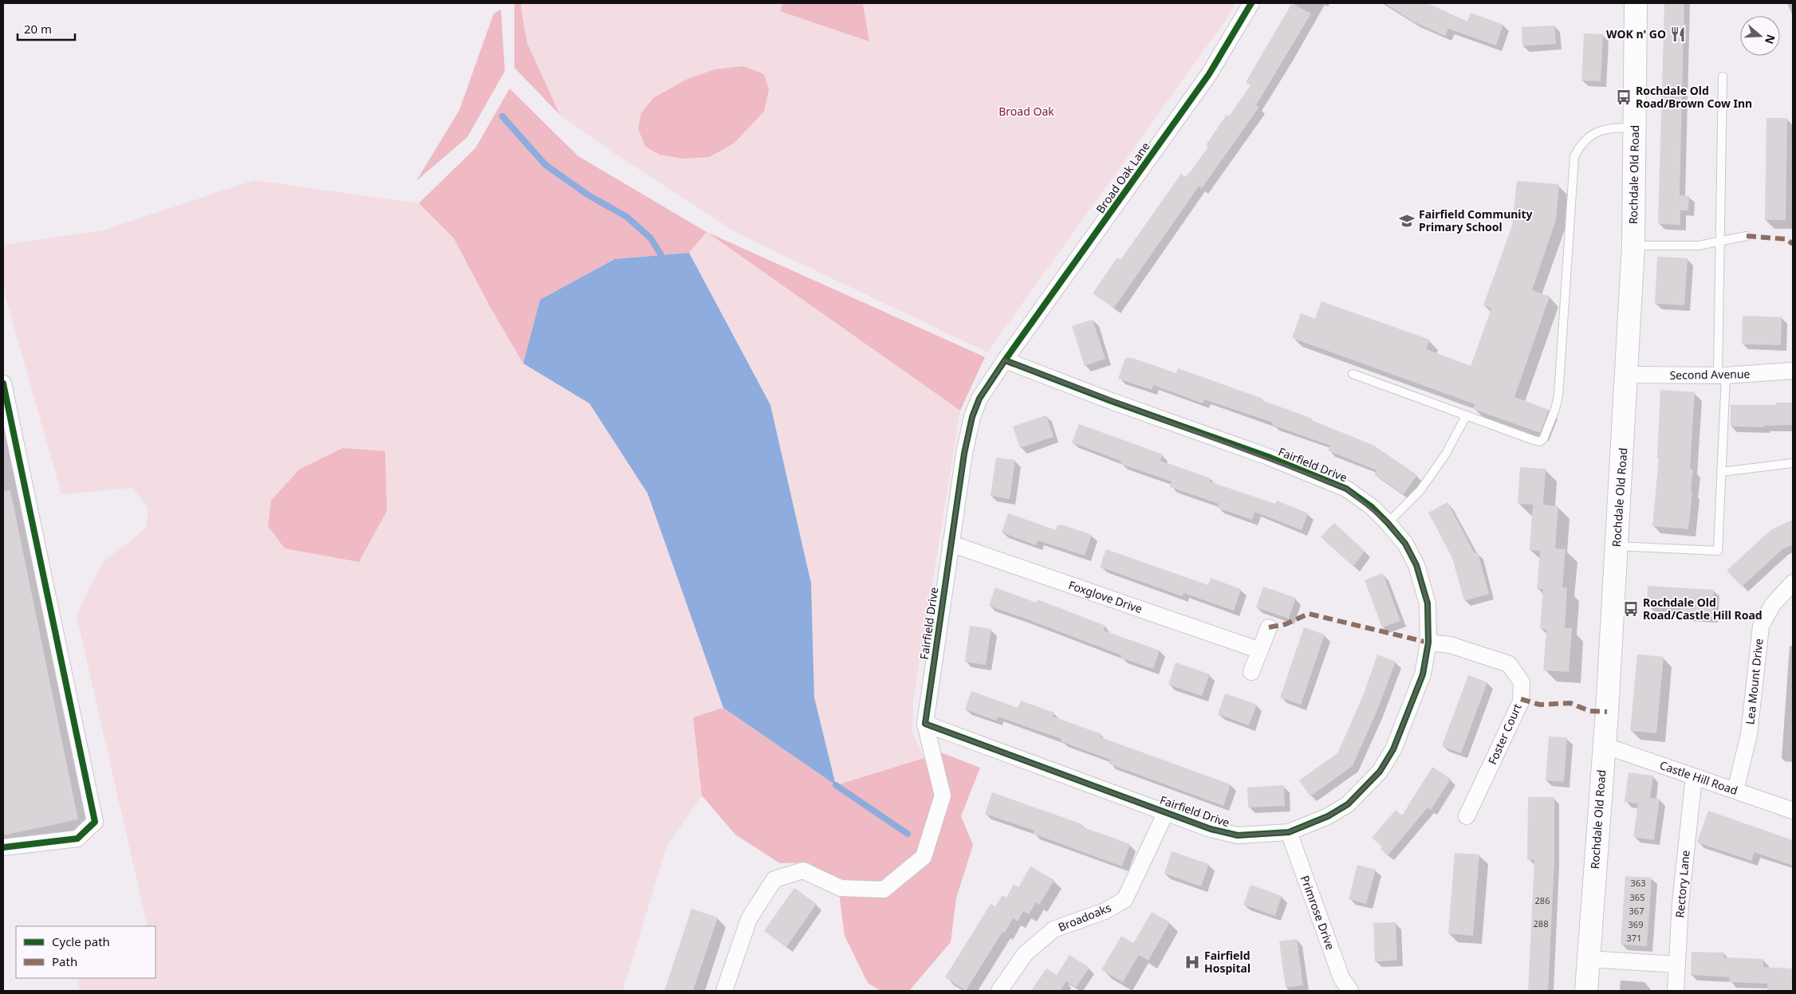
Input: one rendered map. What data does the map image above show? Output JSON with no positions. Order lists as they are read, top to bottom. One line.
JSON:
{"streets":{"main road":["Rochdale Old Road"],"street":["Broad Oak Lane","Second Avenue","Fairfield Drive","Foxglove Drive","Lea Mount Drive","Foster Court","Castle Hill Road","Rectory Lane","Primrose Drive","Broadoaks"]},"crossings":[["Rochdale Old Road","Second Avenue"],["Rochdale Old Road","Castle Hill Road"],["Broad Oak Lane","Fairfield Drive"],["Fairfield Drive","Foxglove Drive"],["Fairfield Drive","Foster Court"],["Fairfield Drive","Primrose Drive"],["Fairfield Drive","Broadoaks"],["Lea Mount Drive","Castle Hill Road"],["Castle Hill Road","Rectory Lane"]],"parks":["Broad Oak"],"places":{"restaurant":["WOK n' GO"],"bus stop":["Rochdale Old Road/Brown Cow Inn","Rochdale Old Road/Castle Hill Road"],"school or university":["Fairfield Community Primary School"],"hospital":["Fairfield Hospital"]},"house_numbers":["363","365","286","367","288","369","371"],"legend":["Cycle path","Path"],"scale_bar":"20 m","north":"right"}
